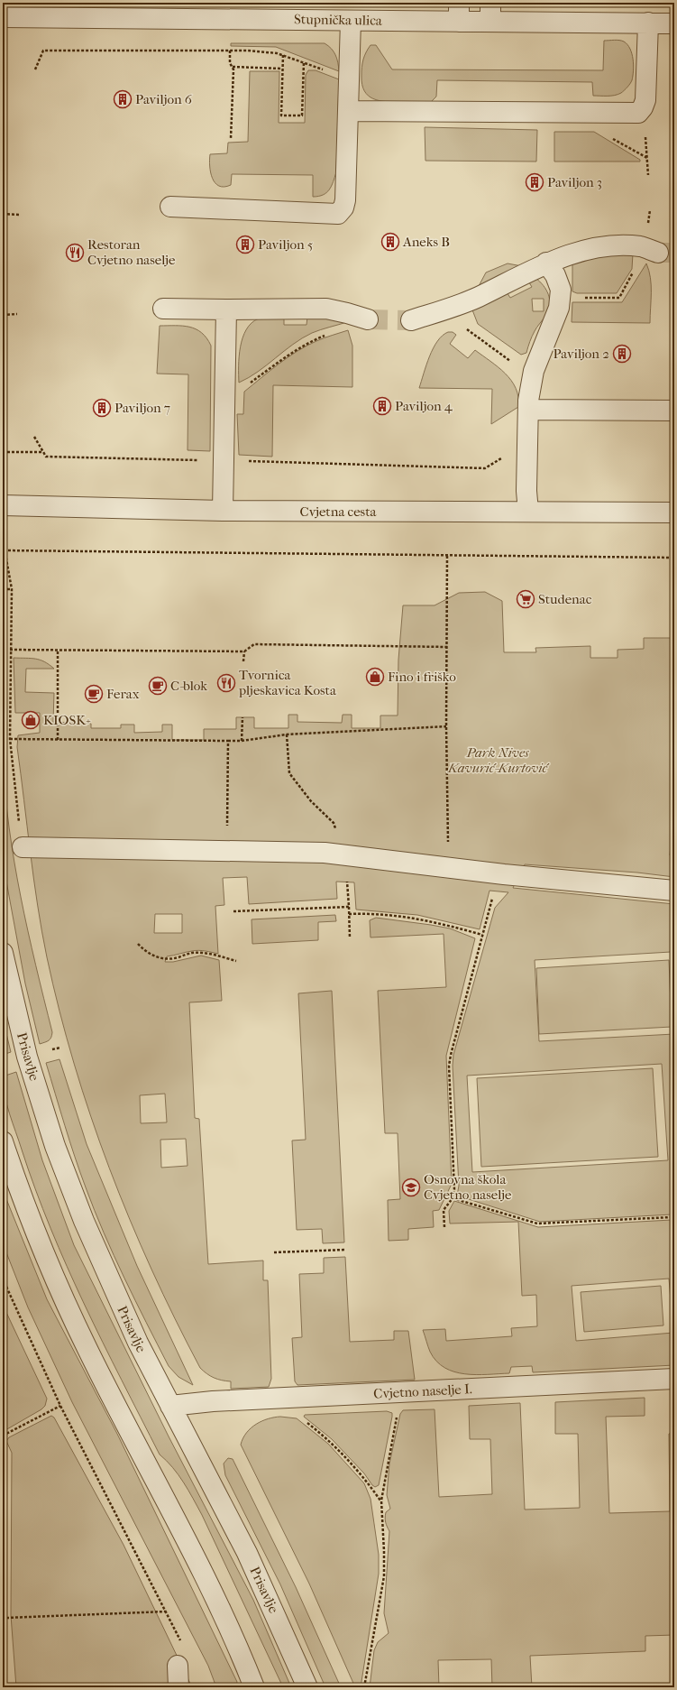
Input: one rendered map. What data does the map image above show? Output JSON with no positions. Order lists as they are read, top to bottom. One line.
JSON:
{"streets":{"street":["Stupnička ulica","Cvjetna cesta","Prisavlje","Cvjetno naselje I."]},"crossings":[["Prisavlje","Cvjetno naselje I."]],"parks":["Park Nives Kavurić-Kurtović"],"places":{"building":["Paviljon 6","Paviljon 3","Aneks B","Paviljon 5","Paviljon 2","Paviljon 4","Paviljon 7"],"restaurant":["Restoran Cvjetno naselje","Tvornica pljeskavica Kosta"],"supermarket":["Studenac"],"shop":["Fino i friško","KIOSK+"],"cafe":["C-blok","Ferax"],"school or university":["Osnovna škola Cvjetno naselje"]}}
